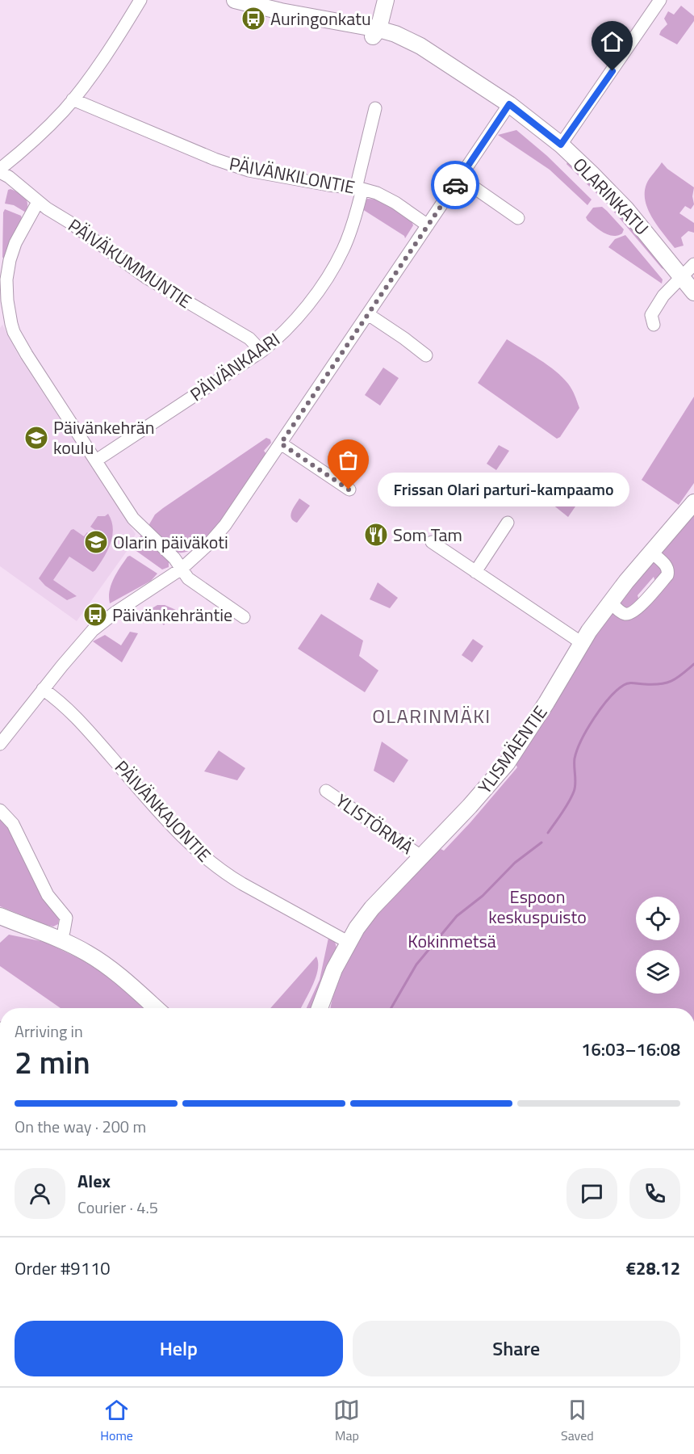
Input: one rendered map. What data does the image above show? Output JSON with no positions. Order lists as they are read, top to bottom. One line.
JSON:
{"streets":{"main road":["OLARINKATU","YLISMÄENTIE"],"street":["PÄIVÄNKILONTIE","PÄIVÄKUMMUNTIE","PÄIVÄNKAARI","PÄIVÄNKAJONTIE","YLISTÖRMÄ"]},"crossings":[["PÄIVÄNKILONTIE","PÄIVÄNKAARI"],["PÄIVÄKUMMUNTIE","PÄIVÄNKAARI"],["YLISMÄENTIE","PÄIVÄNKAJONTIE"],["YLISMÄENTIE","YLISTÖRMÄ"]],"districts":["OLARINMÄKI"],"parks":["Espoon keskuspuisto","Kokinmetsä"],"places":{"bus stop":["Auringonkatu","Päivänkehräntie"],"school or university":["Päivänkehrän koulu","Olarin päiväkoti"],"other":["Frissan Olari parturi-kampaamo"],"restaurant":["Som Tam"]},"page":{"bubble":"Frissan Olari parturi-kampaamo","heading":["2 min","Arriving in","16:03–16:08"],"panel":["Alex","Courier · 4.5","Order #9110","€28.12"],"bar":"On the way · 200 m","buttons":["Help","Share"],"tabs":["Home","Map","Saved"]}}
